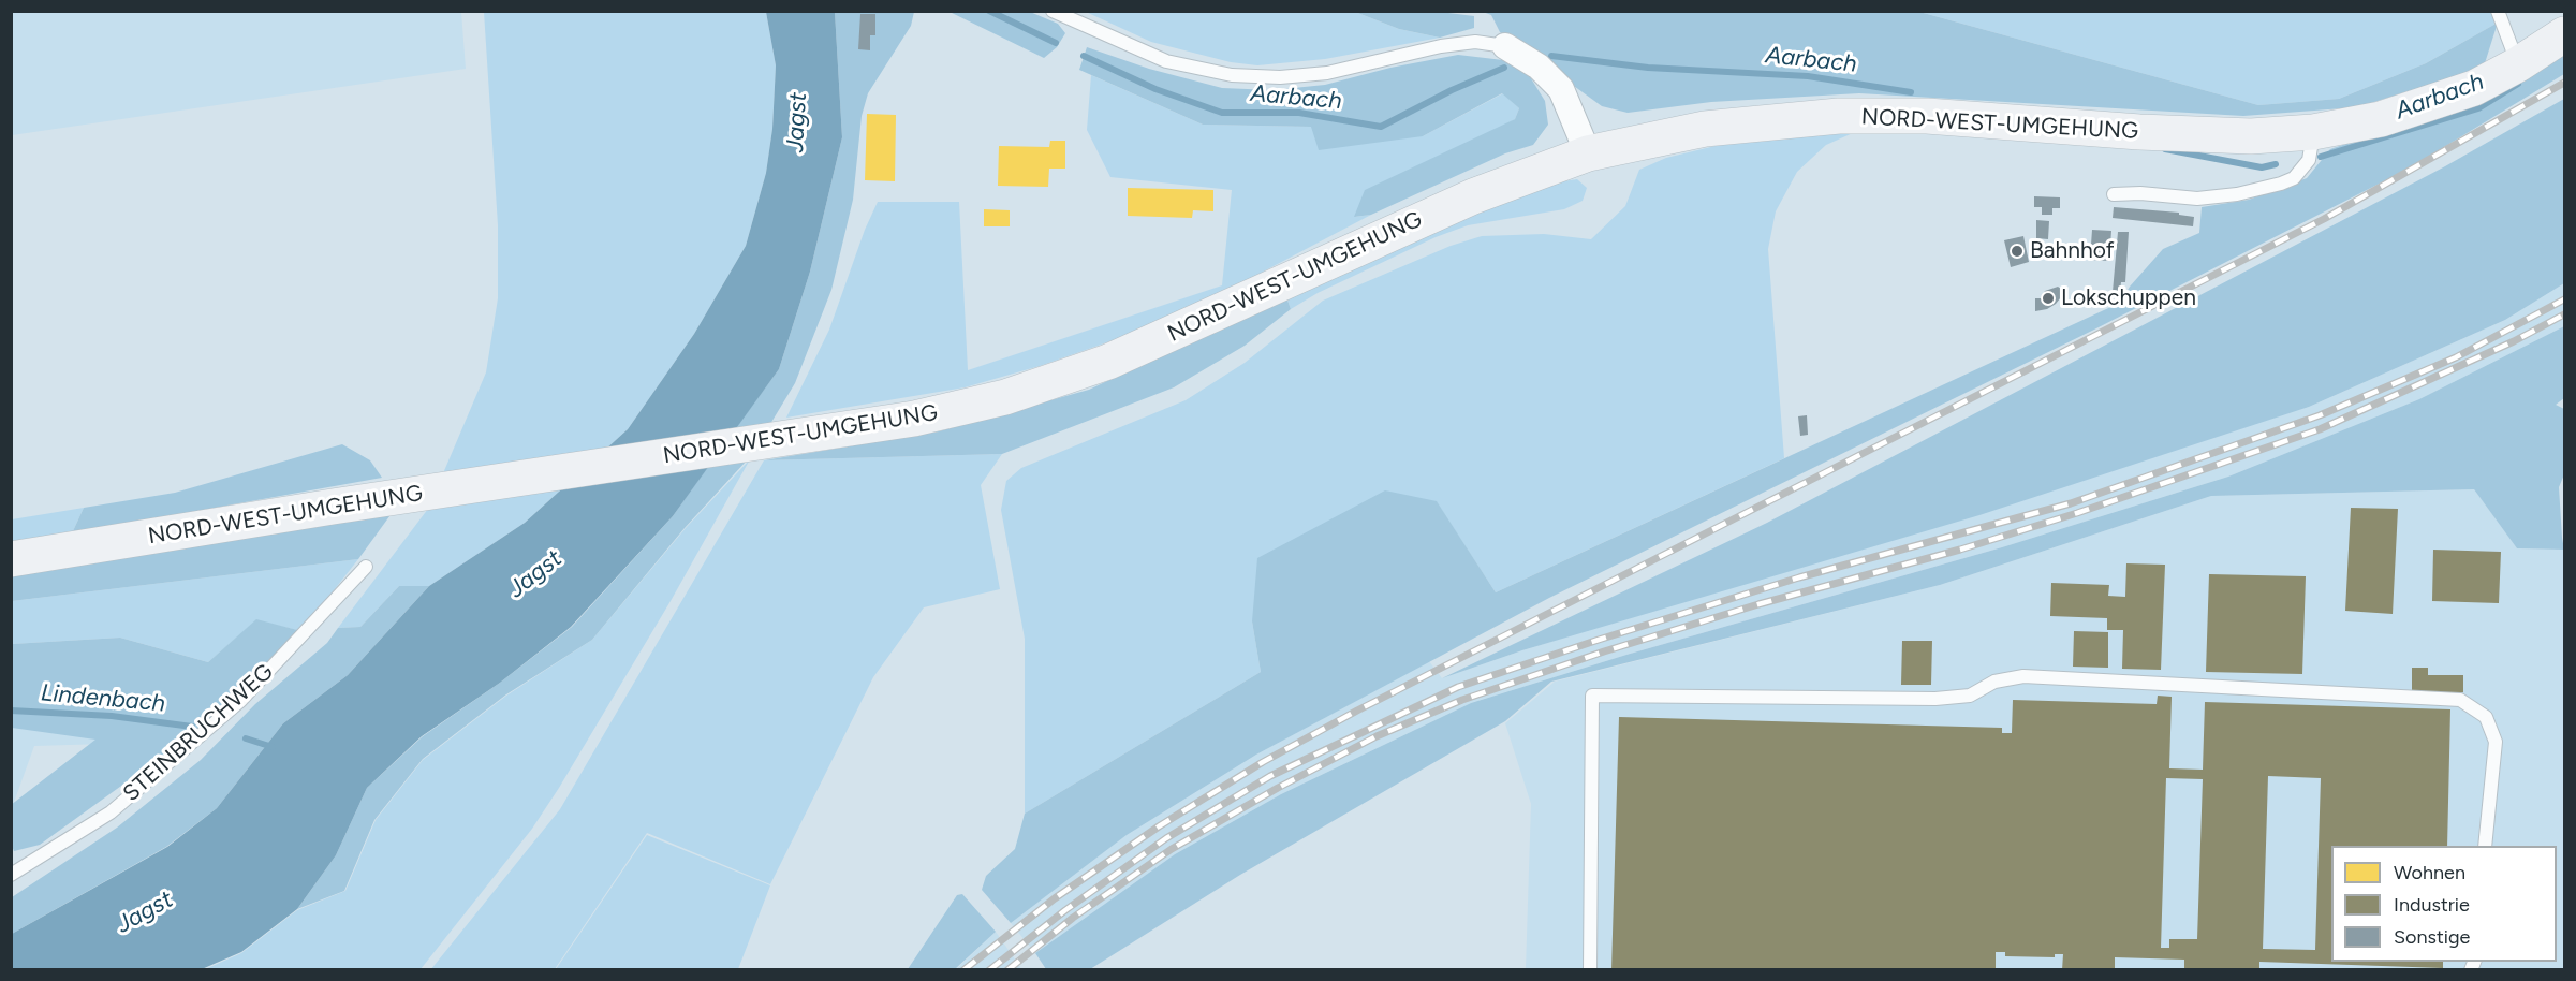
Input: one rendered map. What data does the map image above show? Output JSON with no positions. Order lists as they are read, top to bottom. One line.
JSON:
{"streets":{"main road":["NORD-WEST-UMGEHUNG"],"lane":["STEINBRUCHWEG"]},"water":["Aarbach","Jagst","Lindenbach"],"places":["Bahnhof","Lokschuppen"],"legend":["Wohnen","Industrie","Sonstige"]}
